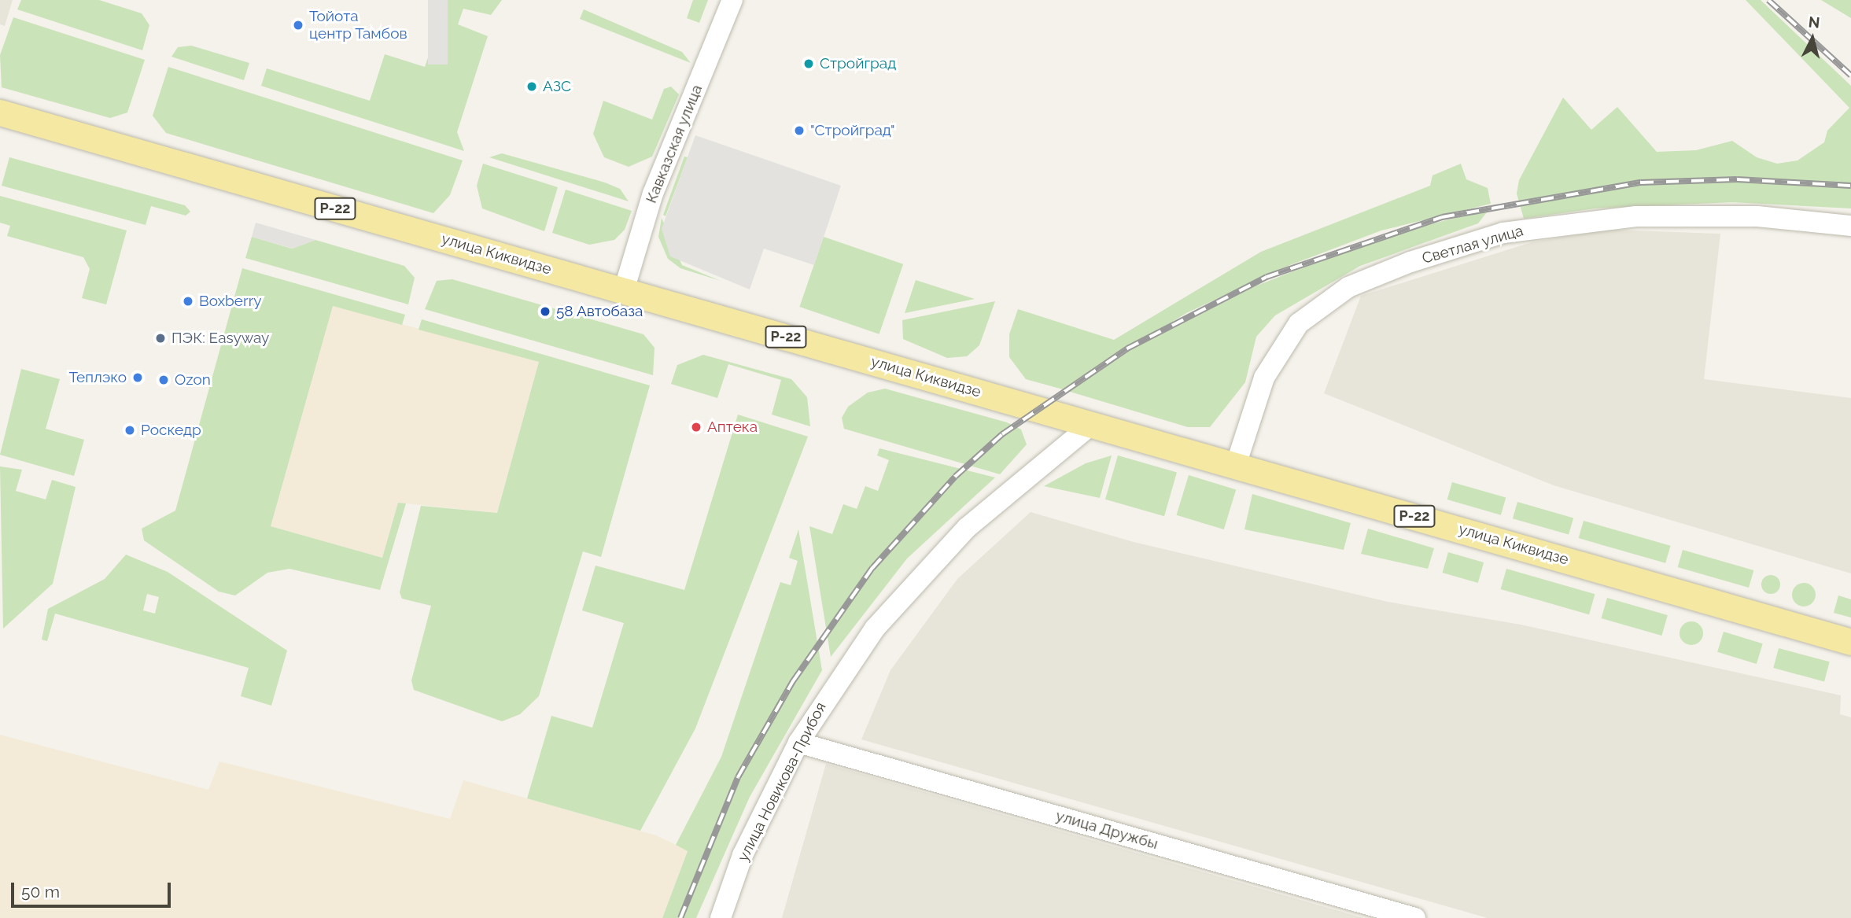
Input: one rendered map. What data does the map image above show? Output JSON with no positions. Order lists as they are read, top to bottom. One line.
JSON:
{"streets":{"main road":["Р-22","улица Киквидзе"],"street":["Кавказская улица","Светлая улица","улица Новикова-Прибоя","улица Дружбы"]},"crossings":[["Кавказская улица","улица Киквидзе"],["Светлая улица","улица Киквидзе"],["улица Киквидзе","улица Новикова-Прибоя"],["улица Новикова-Прибоя","улица Дружбы"]],"places":["Тойота центр Тамбов","Стройград","АЗС","\"Стройград\"","Boxberry","58 Автобаза","ПЭК: Easyway","Теплэко","Ozon","Аптека","Роскедр"],"scale_bar":"50 m","north":"top"}
